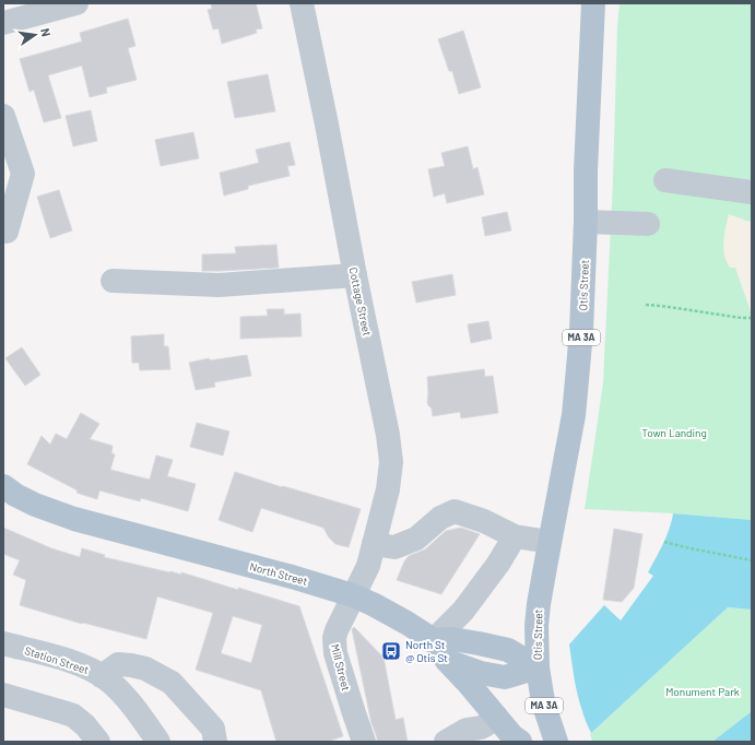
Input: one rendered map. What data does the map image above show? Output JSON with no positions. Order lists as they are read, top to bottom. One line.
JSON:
{"streets":{"main road":["Otis Street","MA 3A","North Street"],"street":["Cottage Street","Station Street","Mill Street"]},"crossings":[["Otis Street","MA 3A"],["Cottage Street","North Street"],["Cottage Street","Mill Street"],["North Street","Mill Street"]],"parks":["Town Landing","Monument Park"],"places":{"bus stop":["North St @ Otis St"]},"north":"right"}
